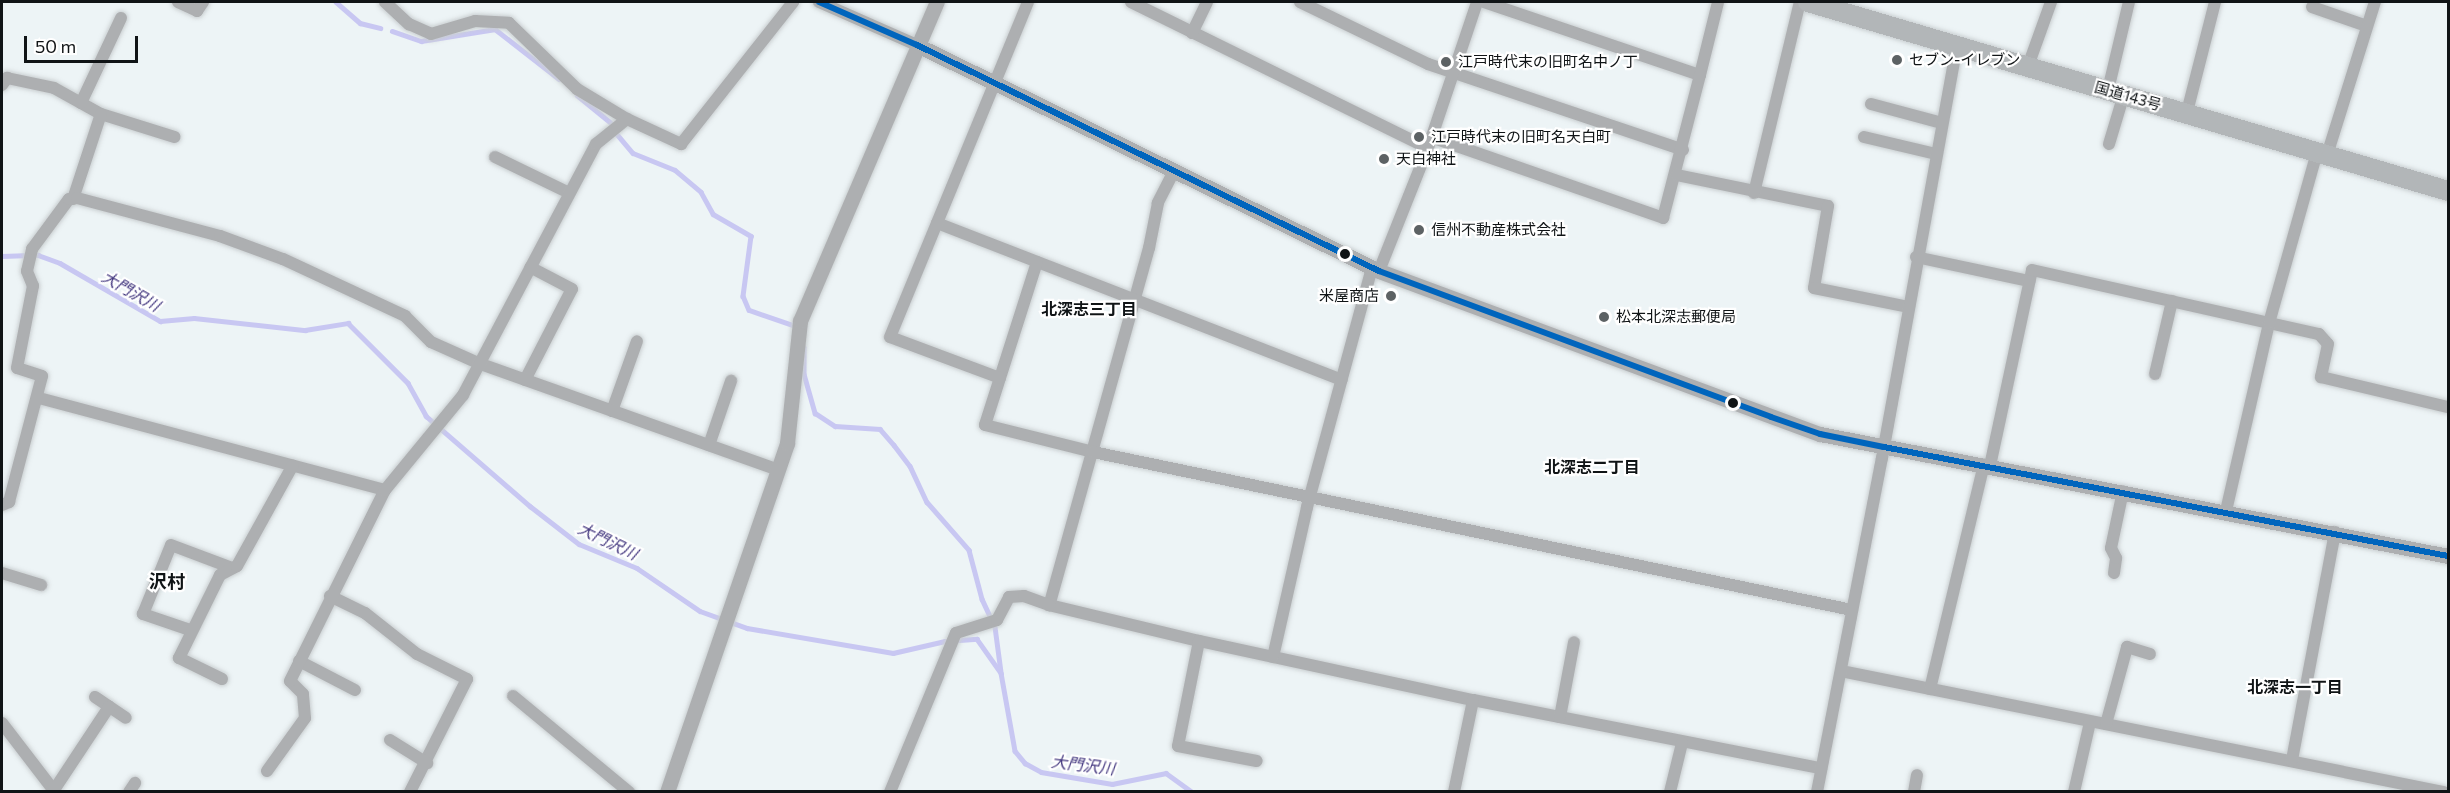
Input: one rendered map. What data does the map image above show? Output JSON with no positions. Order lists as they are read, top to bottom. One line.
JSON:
{"streets":{"highway":["国道143号"]},"districts":["北深志三丁目","北深志二丁目","沢村","北深志一丁目"],"water":["大門沢川"],"places":["セブン-イレブン","江戸時代末の旧町名中ノ丁","江戸時代末の旧町名天白町","天白神社","信州不動産株式会社","米屋商店","松本北深志郵便局"],"scale_bar":"50 m"}
